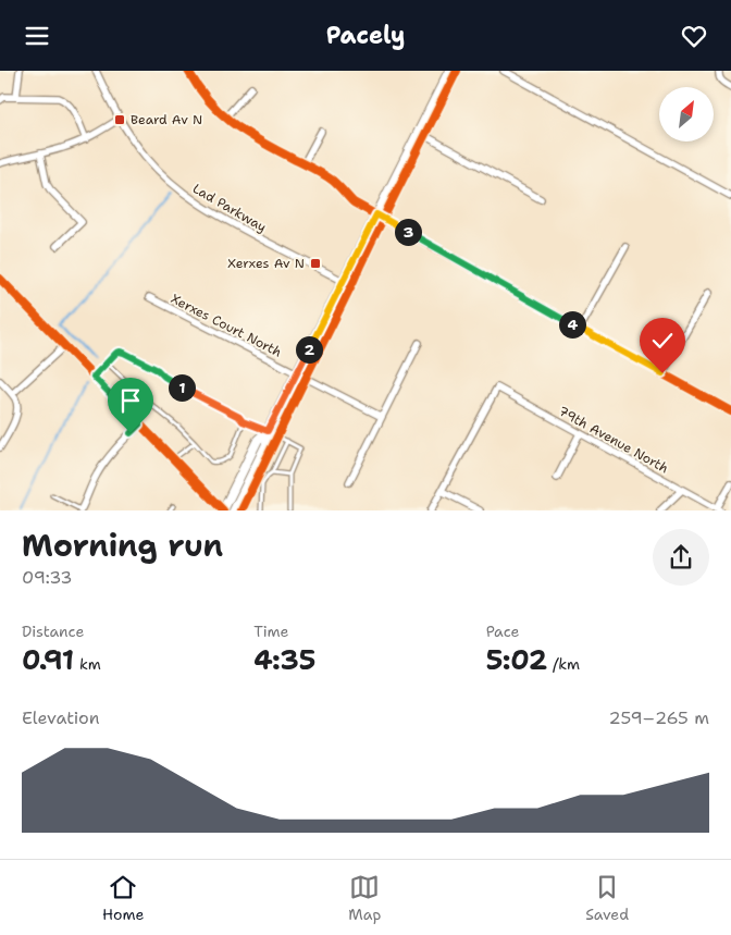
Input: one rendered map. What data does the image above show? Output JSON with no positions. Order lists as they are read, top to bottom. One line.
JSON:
{"streets":{"street":["Lad Parkway","Xerxes Court North","79th Avenue North"]},"places":{"transit":["Beard Av N","Xerxes Av N"]},"north":"top right","page":{"header":"Pacely","pins":["3","4","2","1"],"heading":["Morning run","09:33"],"stats":[["Distance","0.91 km"],["Time","4:35"],["Pace","5:02 /km"]],"chart":["Elevation","259–265 m"],"tabs":["Home","Map","Saved"]}}
